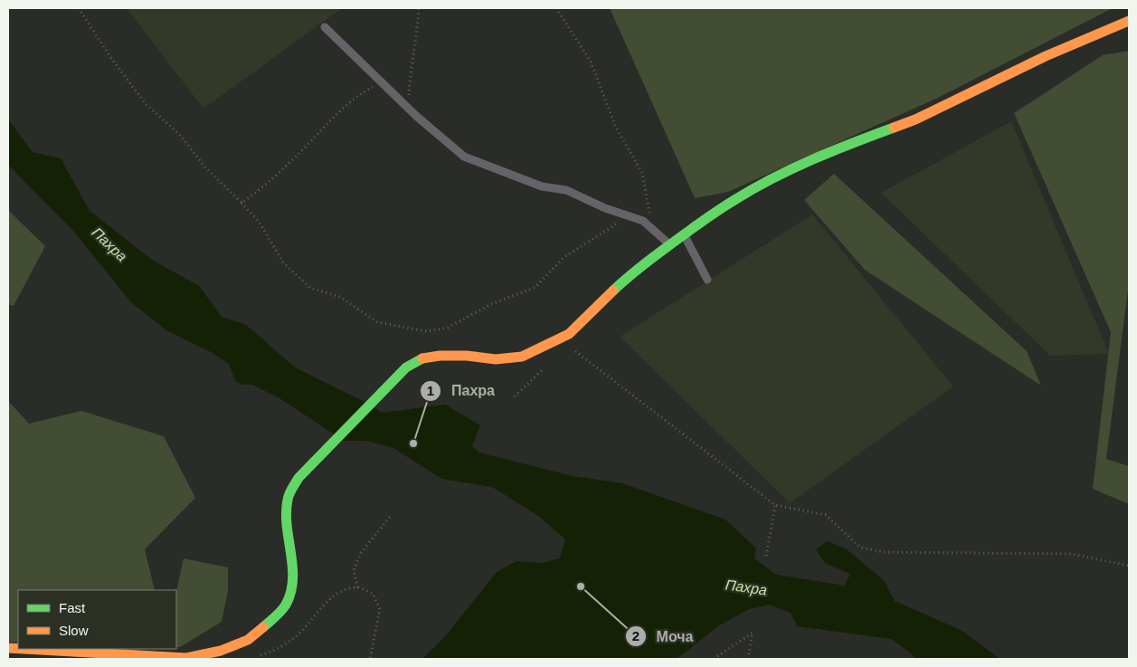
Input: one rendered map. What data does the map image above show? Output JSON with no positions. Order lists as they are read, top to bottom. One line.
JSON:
{"water":["Пахра"],"places":["Пахра","Моча"],"legend":["Fast","Slow"]}
